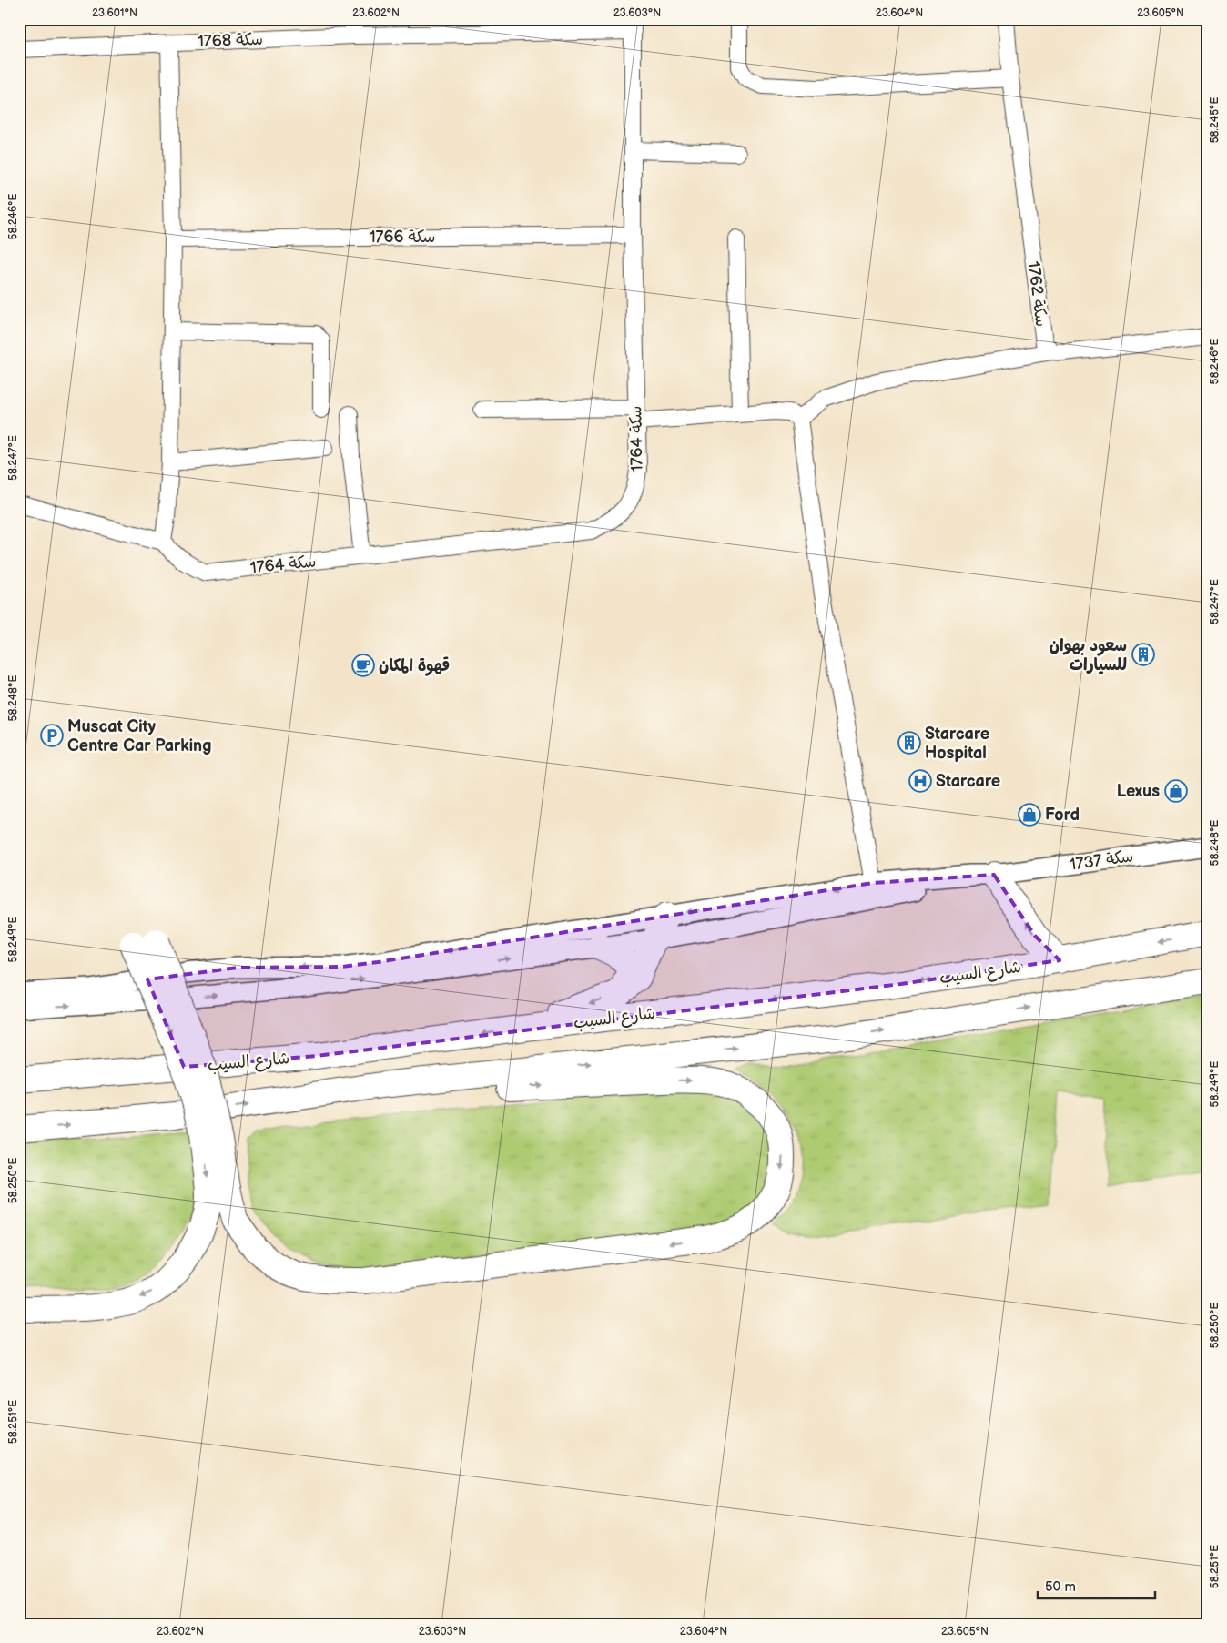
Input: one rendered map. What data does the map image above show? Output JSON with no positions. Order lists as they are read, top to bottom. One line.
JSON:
{"streets":{"highway":["شارع السيب"],"street":["سكة 1768","سكة 1766","سكة 1762","سكة 1764","سكة 1737"]},"crossings":[["سكة 1768","سكة 1764"],["سكة 1766","سكة 1764"]],"places":{"building":["سعود بهوان للسيارات","Starcare Hospital"],"cafe":["قهوة المكان"],"parking":["Muscat City Centre Car Parking"],"hospital":["Starcare"],"shop":["Lexus","Ford"]},"scale_bar":"50 m","coordinates":["23.601°N","23.602°N","23.603°N","23.604°N","23.605°N","58.245°E","58.246°E","58.247°E","58.248°E","58.249°E","58.250°E","58.251°E"]}
